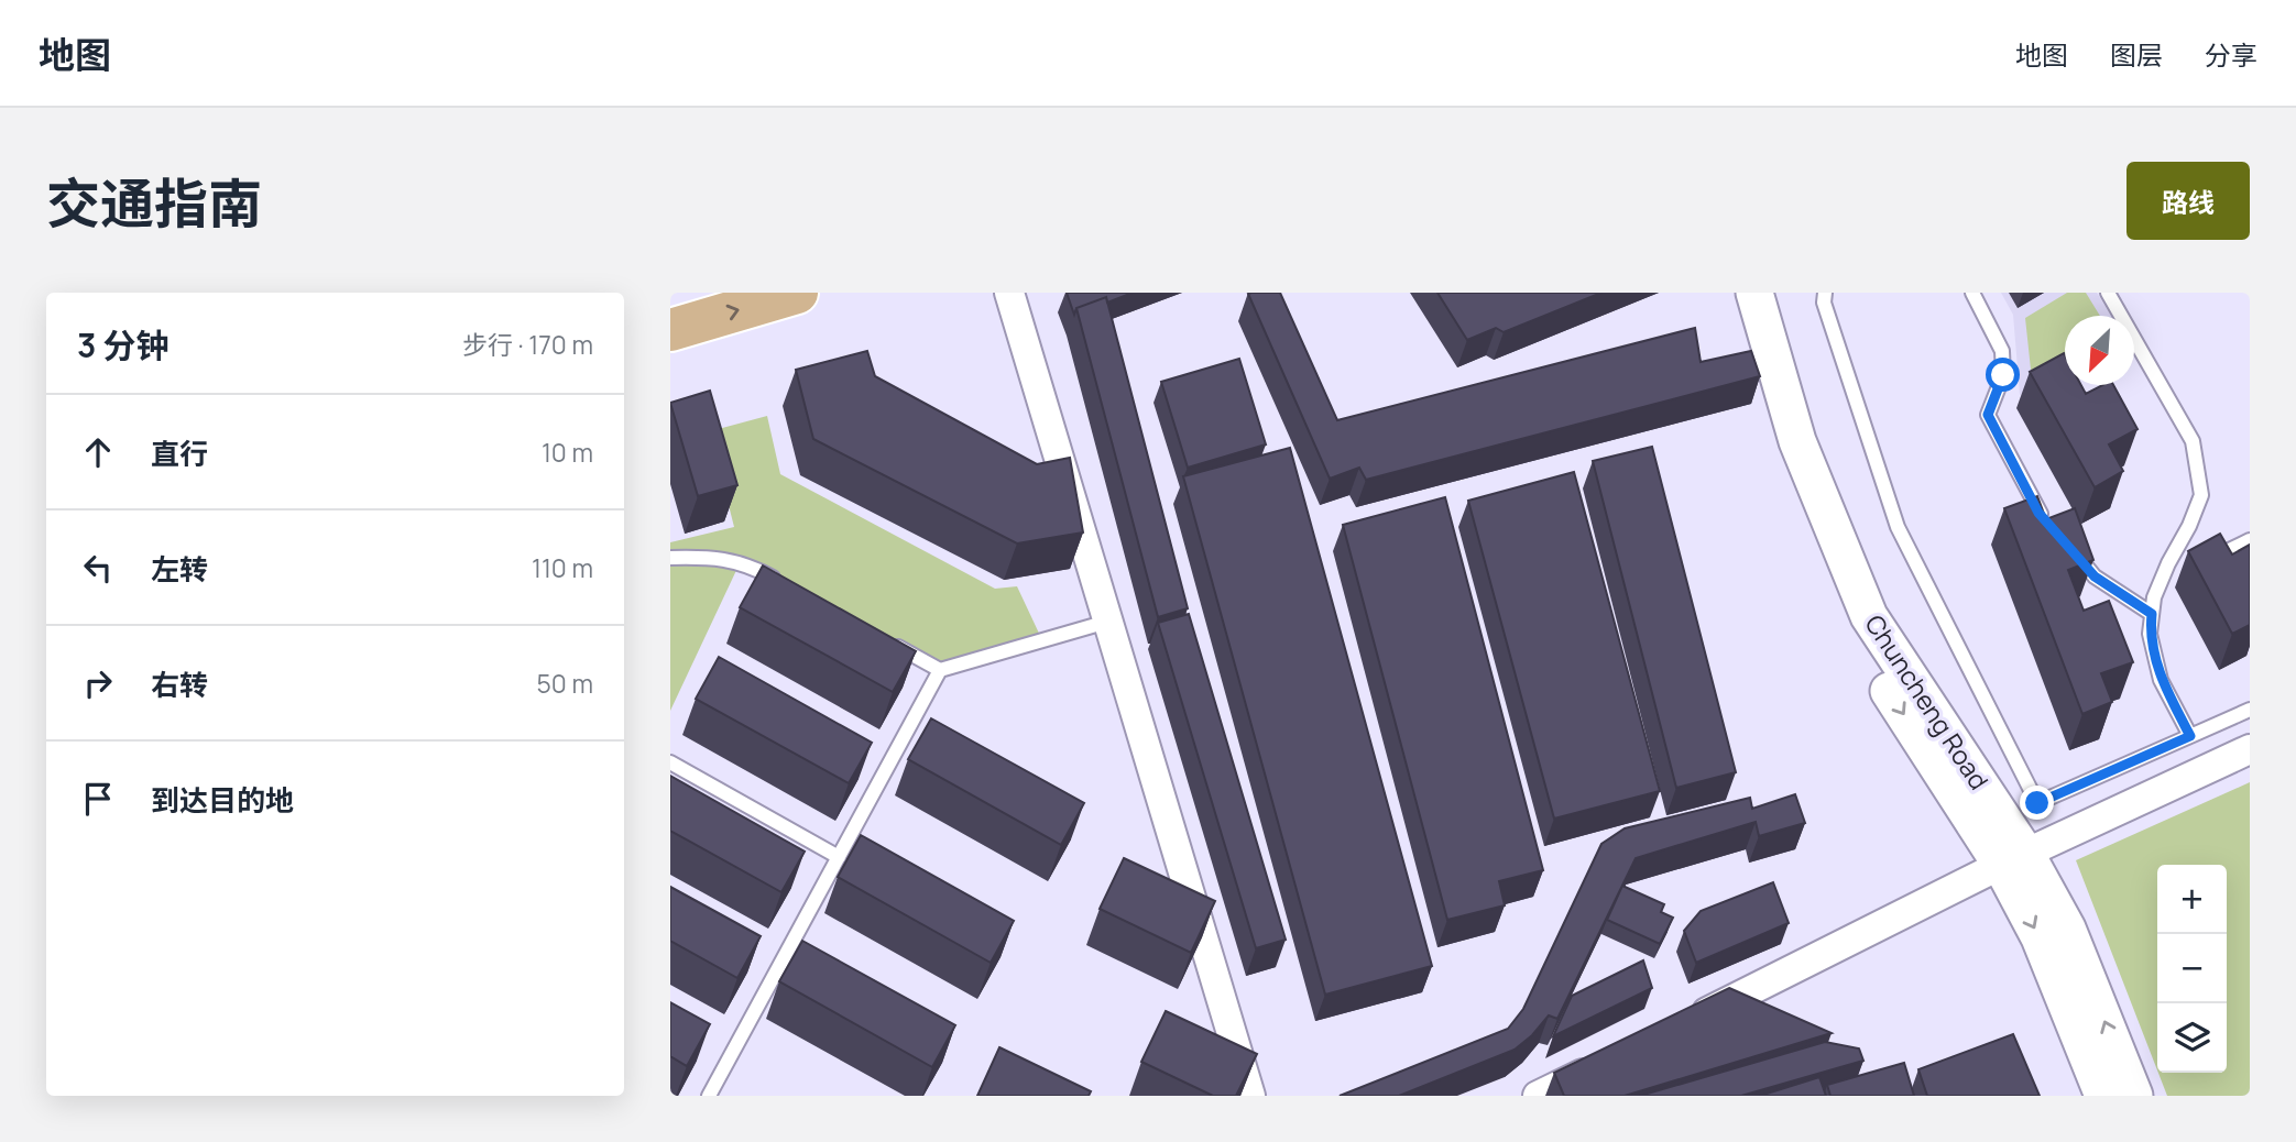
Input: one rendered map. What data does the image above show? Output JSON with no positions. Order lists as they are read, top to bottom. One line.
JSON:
{"streets":{"street":["Chuncheng Road"]},"north":"bottom left","page":{"header":"地图","nav":["地图","图层","分享"],"title":"交通指南","buttons":"路线","heading":["3 分钟","步行 · 170 m"],"list":[["直行","10 m"],["左转","110 m"],["右转","50 m"],"到达目的地"],"map_buttons":["+","−"]}}
